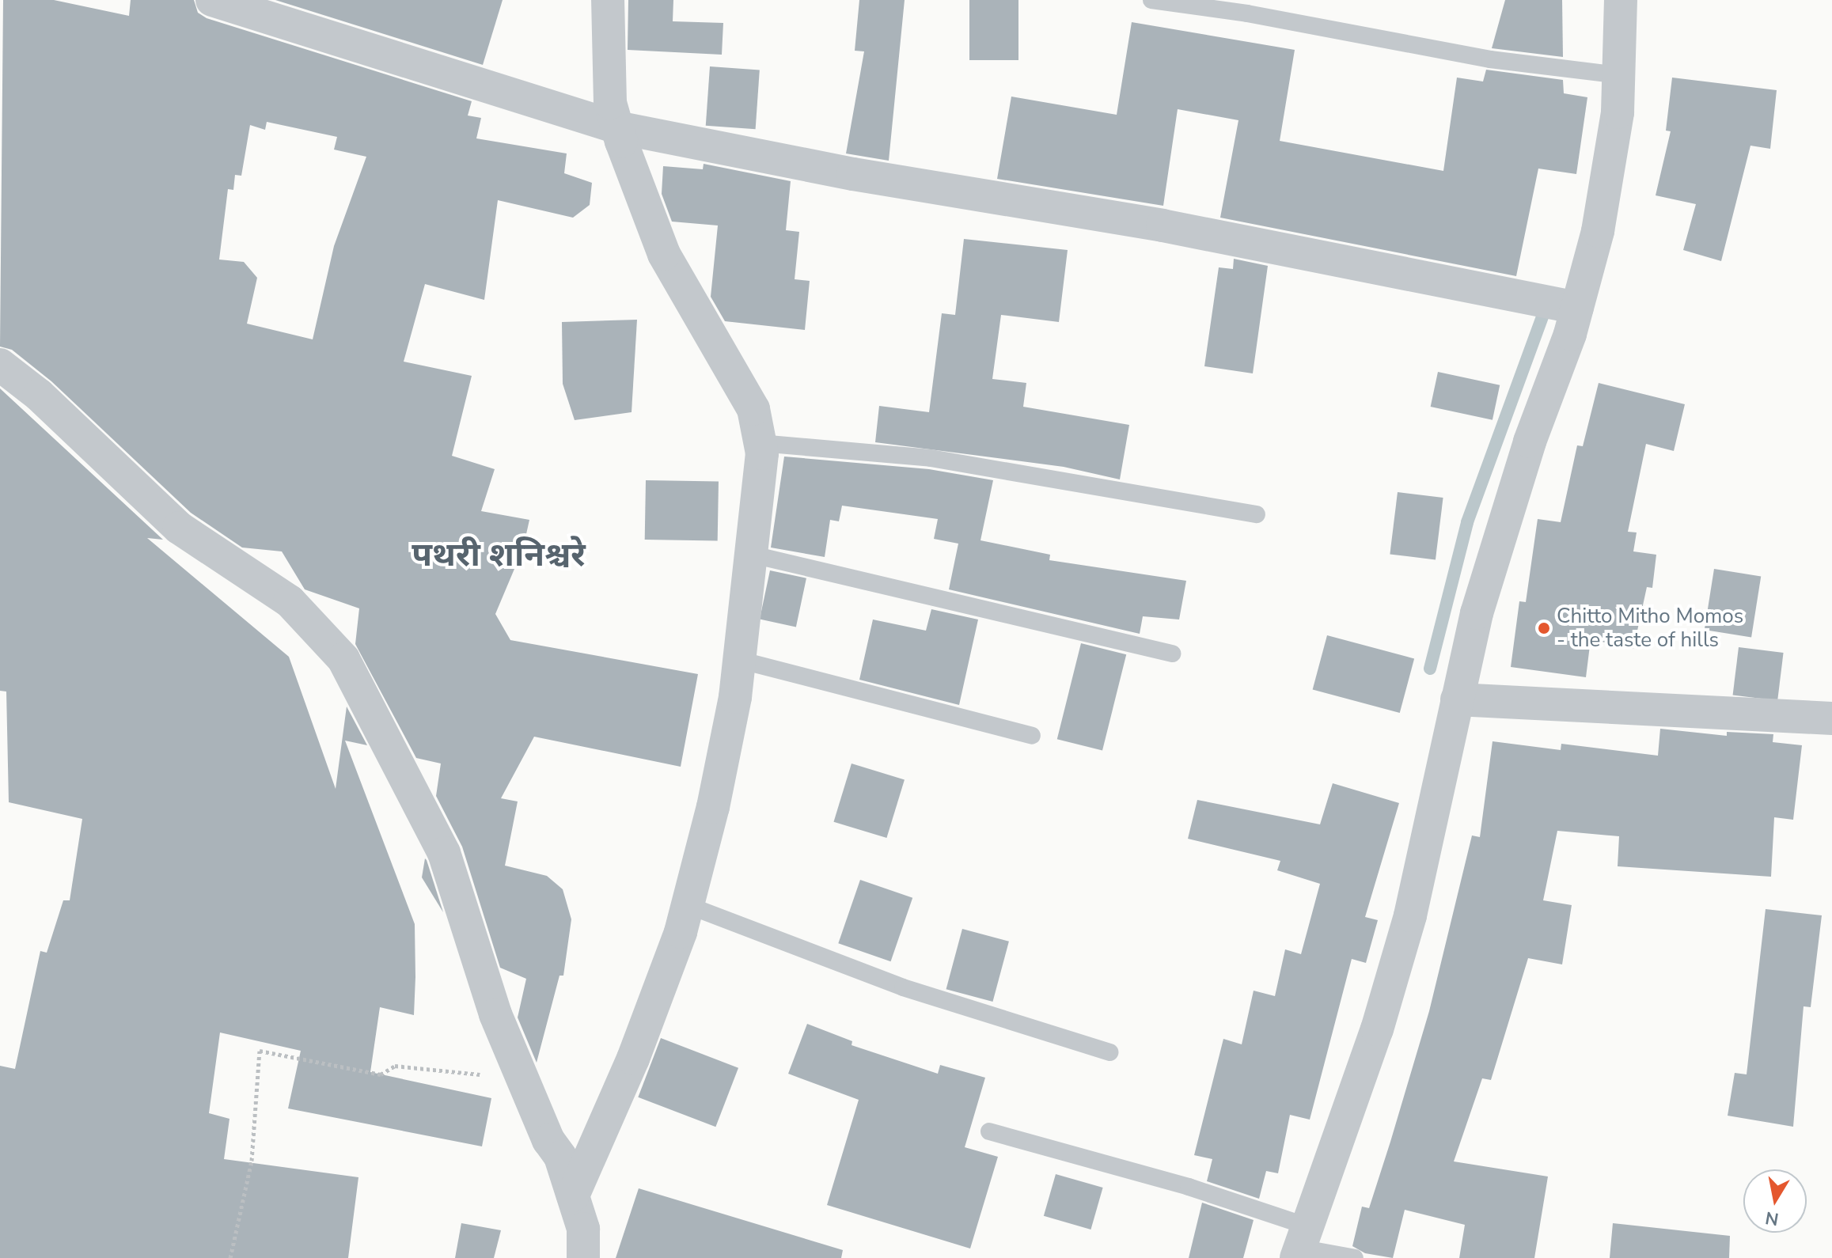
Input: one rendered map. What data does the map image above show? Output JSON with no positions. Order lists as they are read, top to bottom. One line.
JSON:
{"districts":["पथरी शनिश्चरे"],"places":["Chitto Mitho Momos - the taste of hills"],"north":"bottom"}
